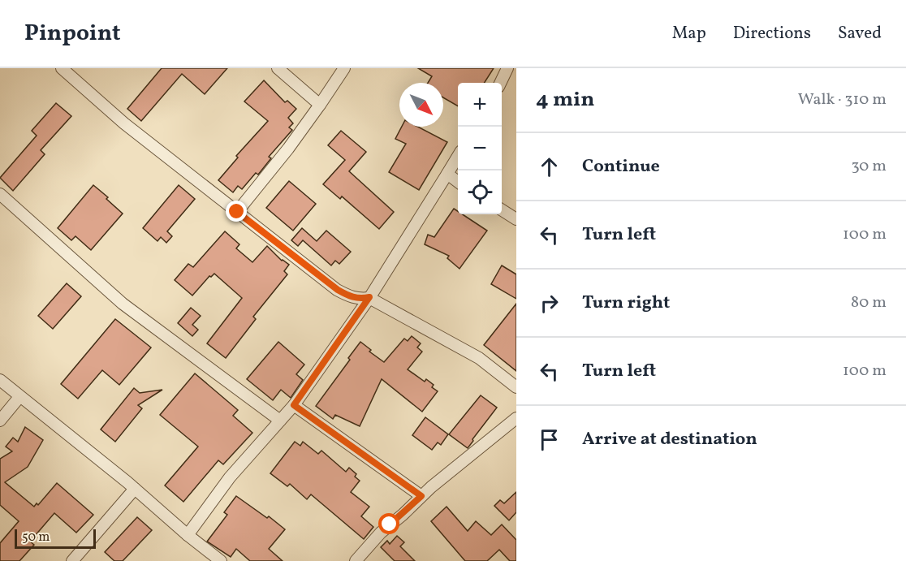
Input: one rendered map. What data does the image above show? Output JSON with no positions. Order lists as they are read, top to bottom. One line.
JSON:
{"scale_bar":"50 m","north":"bottom right","page":{"header":"Pinpoint","nav":["Map","Directions","Saved"],"heading":["4 min","Walk · 310 m"],"map_buttons":["+","−"],"list":[["Continue","30 m"],["Turn left","100 m"],["Turn right","80 m"],["Turn left","100 m"],"Arrive at destination"],"scale":"50 m"}}
